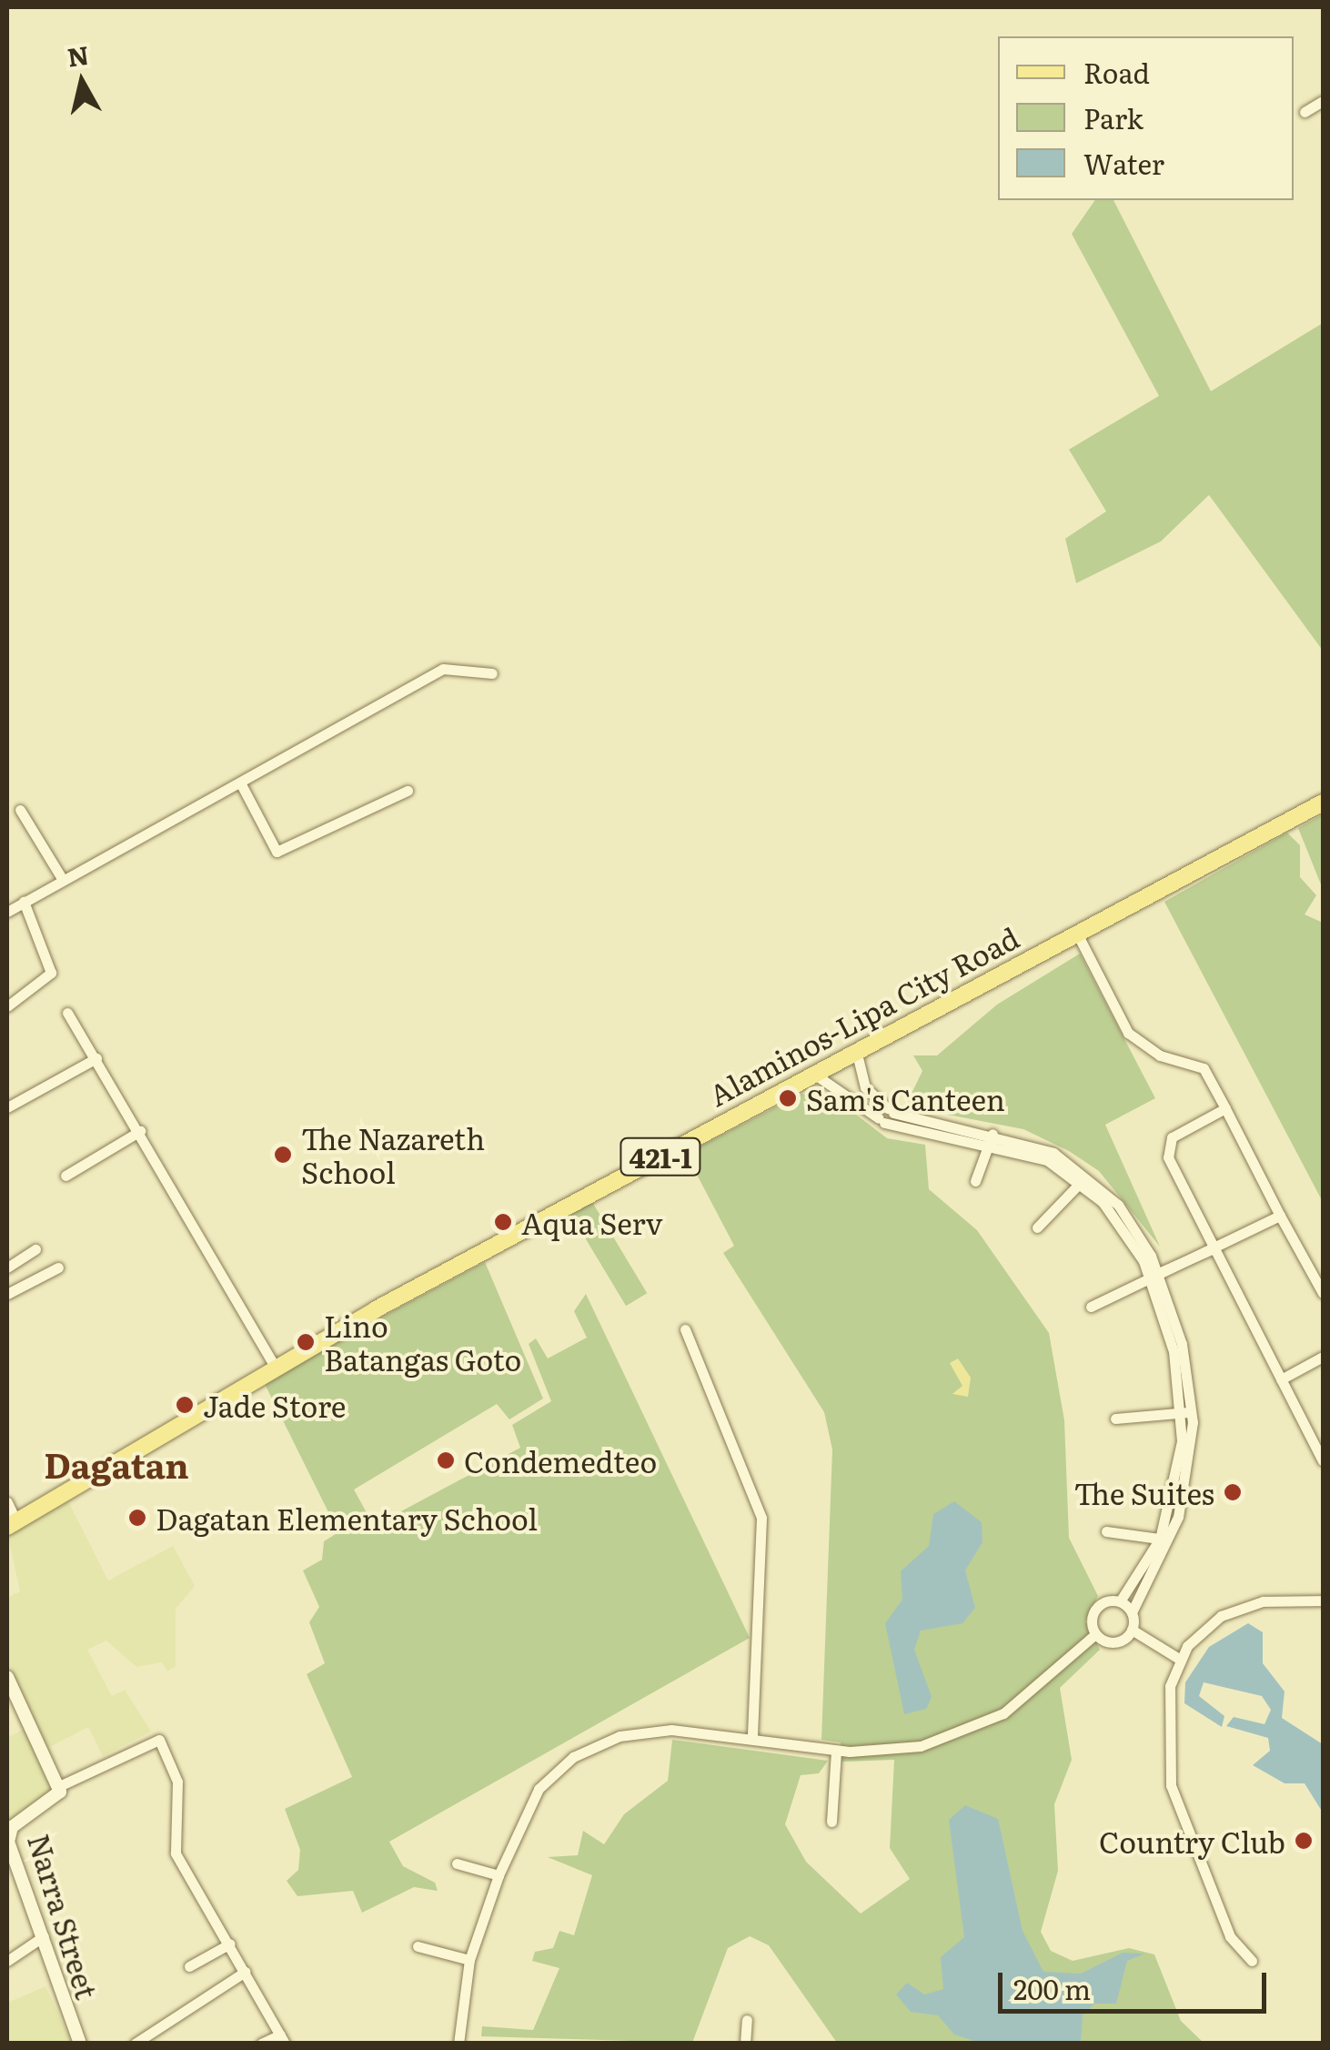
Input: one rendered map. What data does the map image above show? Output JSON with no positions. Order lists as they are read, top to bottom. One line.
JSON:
{"streets":{"main road":["Alaminos-Lipa City Road","421-1"],"street":["Narra Street"]},"districts":["Dagatan"],"places":["Sam's Canteen","The Nazareth School","Aqua Serv","Lino Batangas Goto","Jade Store","Condemedteo","The Suites","Dagatan Elementary School","Country Club"],"legend":["Road","Park","Water"],"scale_bar":"200 m","north":"top"}
